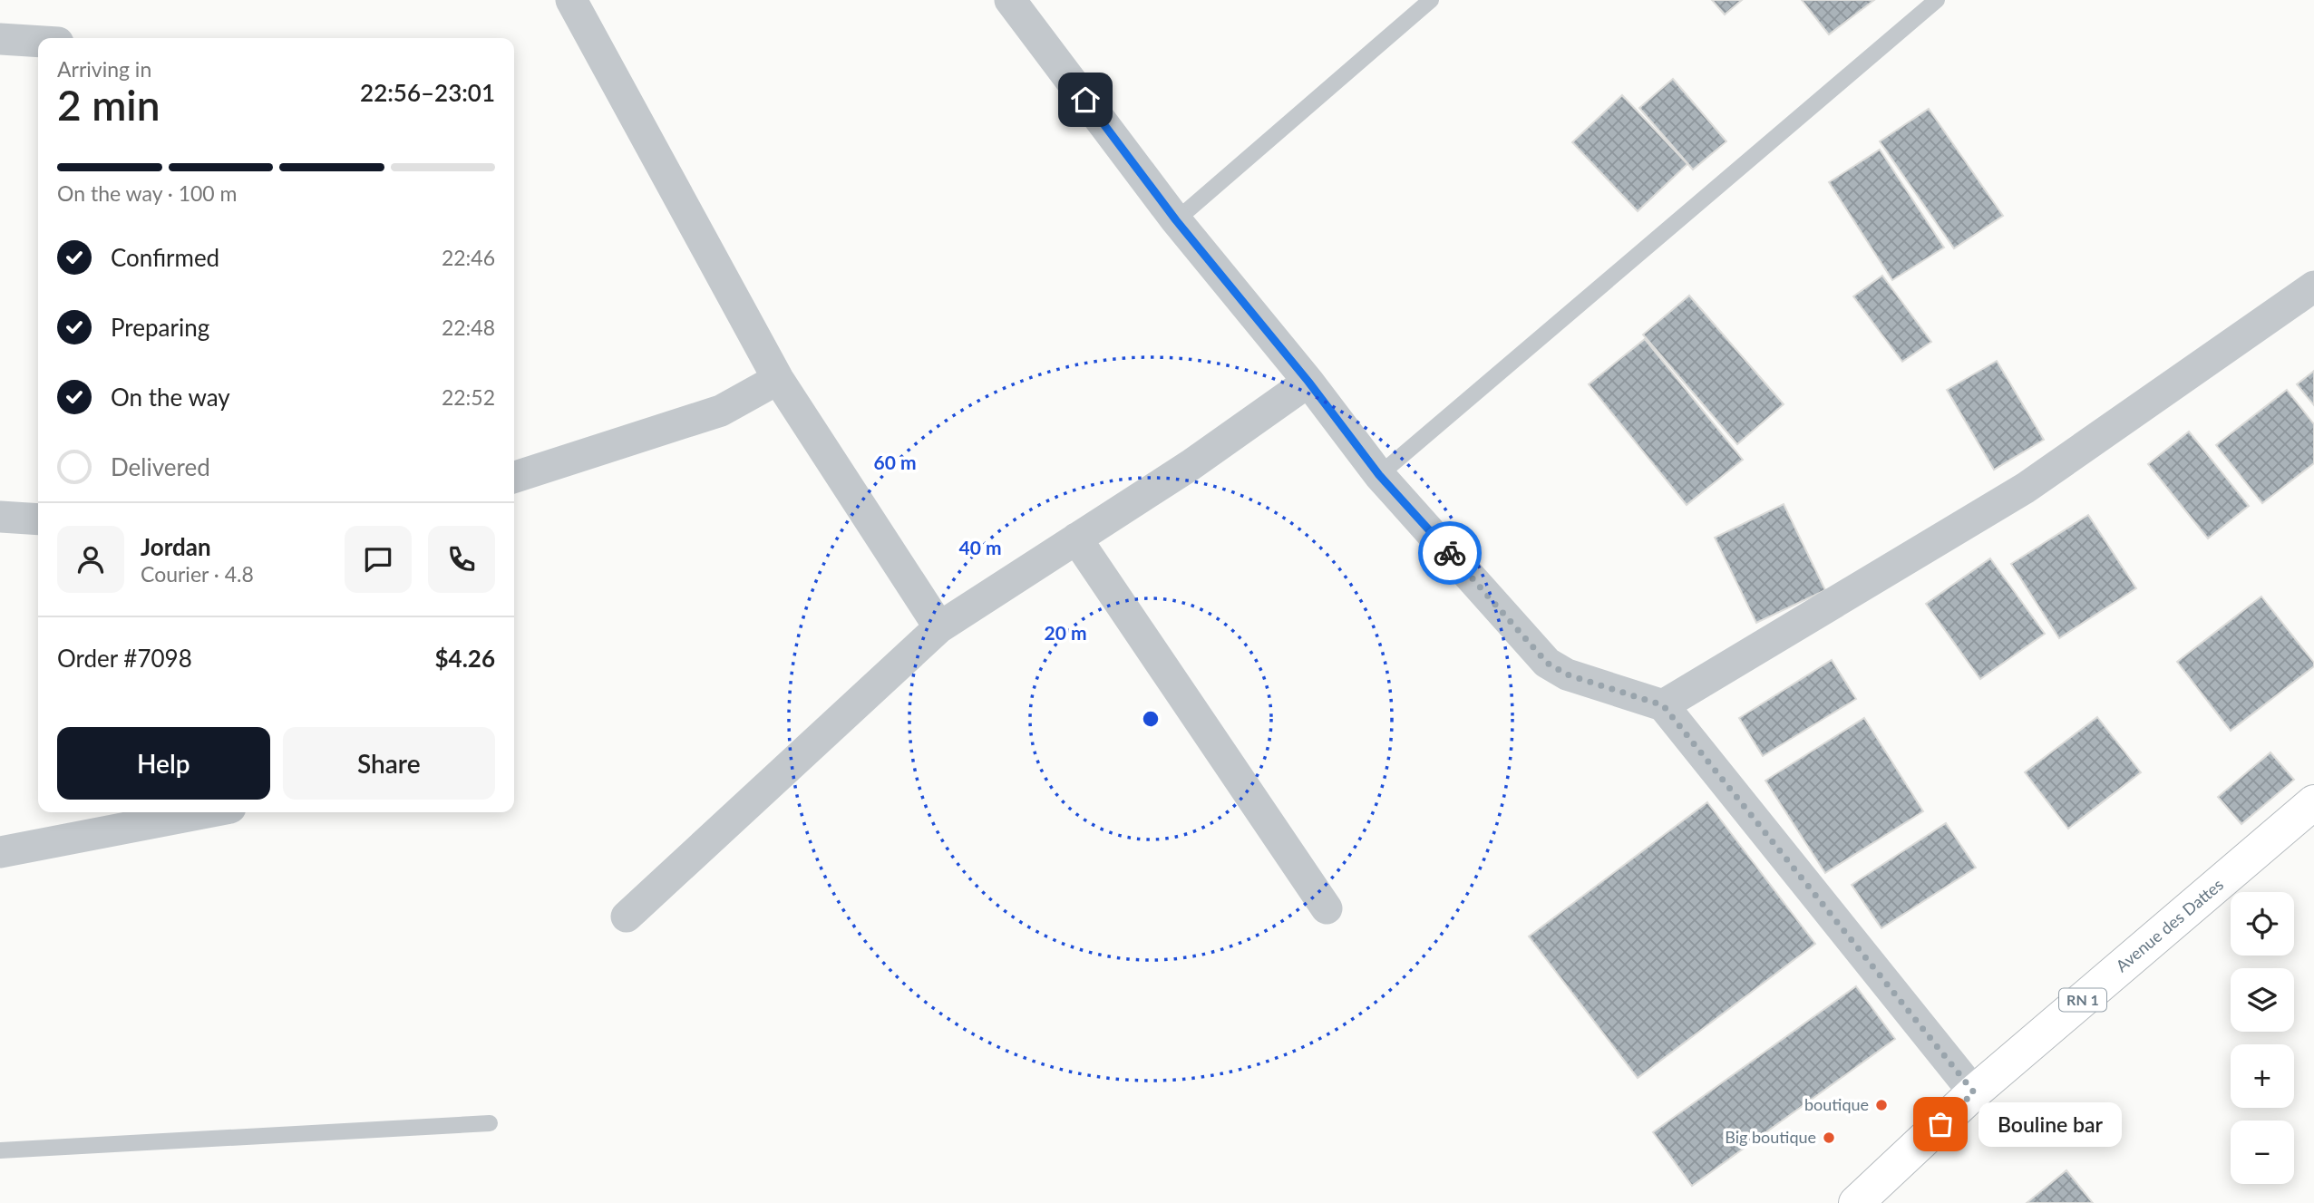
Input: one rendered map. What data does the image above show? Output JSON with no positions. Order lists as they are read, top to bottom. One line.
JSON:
{"streets":{"main road":["Avenue des Dattes","RN 1"]},"places":["boutique","Bouline bar","Big boutique"],"page":{"heading":["2 min","Arriving in","22:56–23:01"],"panel":["Jordan","Courier · 4.8","Order #7098","$4.26"],"bar":"On the way · 100 m","list":[["Confirmed","22:46"],["Preparing","22:48"],["On the way","22:52"],"Delivered"],"buttons":["Help","Share"],"map_buttons":["+","−"],"bubble":"Bouline bar"},"rings":["60 m","40 m","20 m"]}
